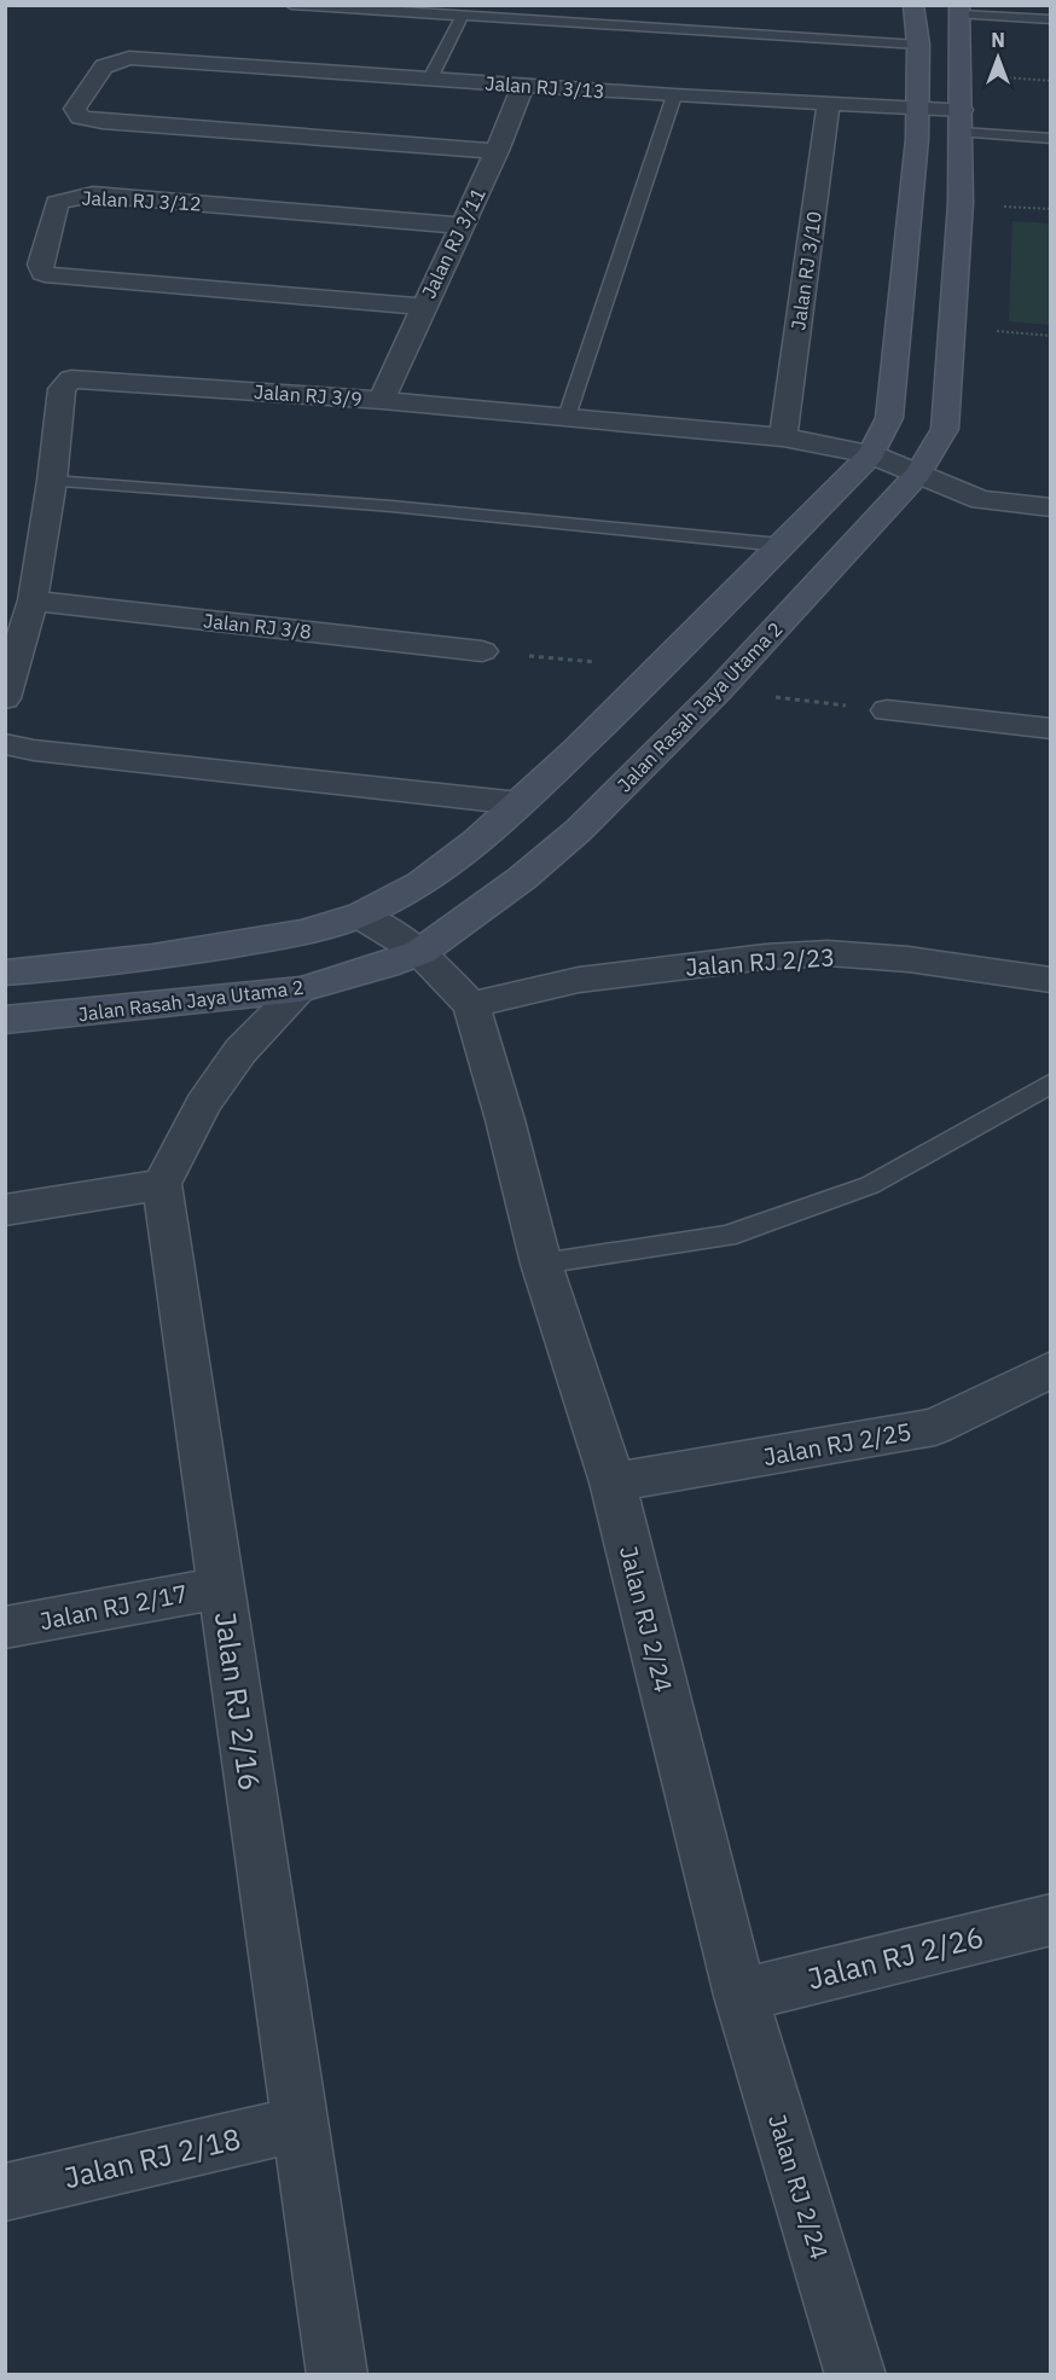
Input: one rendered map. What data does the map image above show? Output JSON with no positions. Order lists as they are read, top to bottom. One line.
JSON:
{"streets":{"street":["Jalan RJ 3/13","Jalan RJ 3/12","Jalan RJ 3/11","Jalan RJ 3/10","Jalan RJ 3/9","Jalan RJ 3/8","Jalan Rasah Jaya Utama 2","Jalan RJ 2/23","Jalan RJ 2/25","Jalan RJ 2/17","Jalan RJ 2/24","Jalan RJ 2/16","Jalan RJ 2/26","Jalan RJ 2/18"]},"crossings":[["Jalan RJ 3/13","Jalan RJ 3/11"],["Jalan RJ 3/13","Jalan RJ 3/10"],["Jalan RJ 3/13","Jalan Rasah Jaya Utama 2"],["Jalan RJ 3/12","Jalan RJ 3/11"],["Jalan RJ 3/11","Jalan RJ 3/9"],["Jalan RJ 3/10","Jalan RJ 3/9"],["Jalan RJ 3/9","Jalan RJ 3/8"],["Jalan RJ 3/9","Jalan Rasah Jaya Utama 2"],["Jalan Rasah Jaya Utama 2","Jalan RJ 2/24"],["Jalan RJ 2/23","Jalan RJ 2/24"],["Jalan RJ 2/25","Jalan RJ 2/24"],["Jalan RJ 2/17","Jalan RJ 2/16"],["Jalan RJ 2/24","Jalan RJ 2/26"],["Jalan RJ 2/16","Jalan RJ 2/18"]],"north":"top"}
